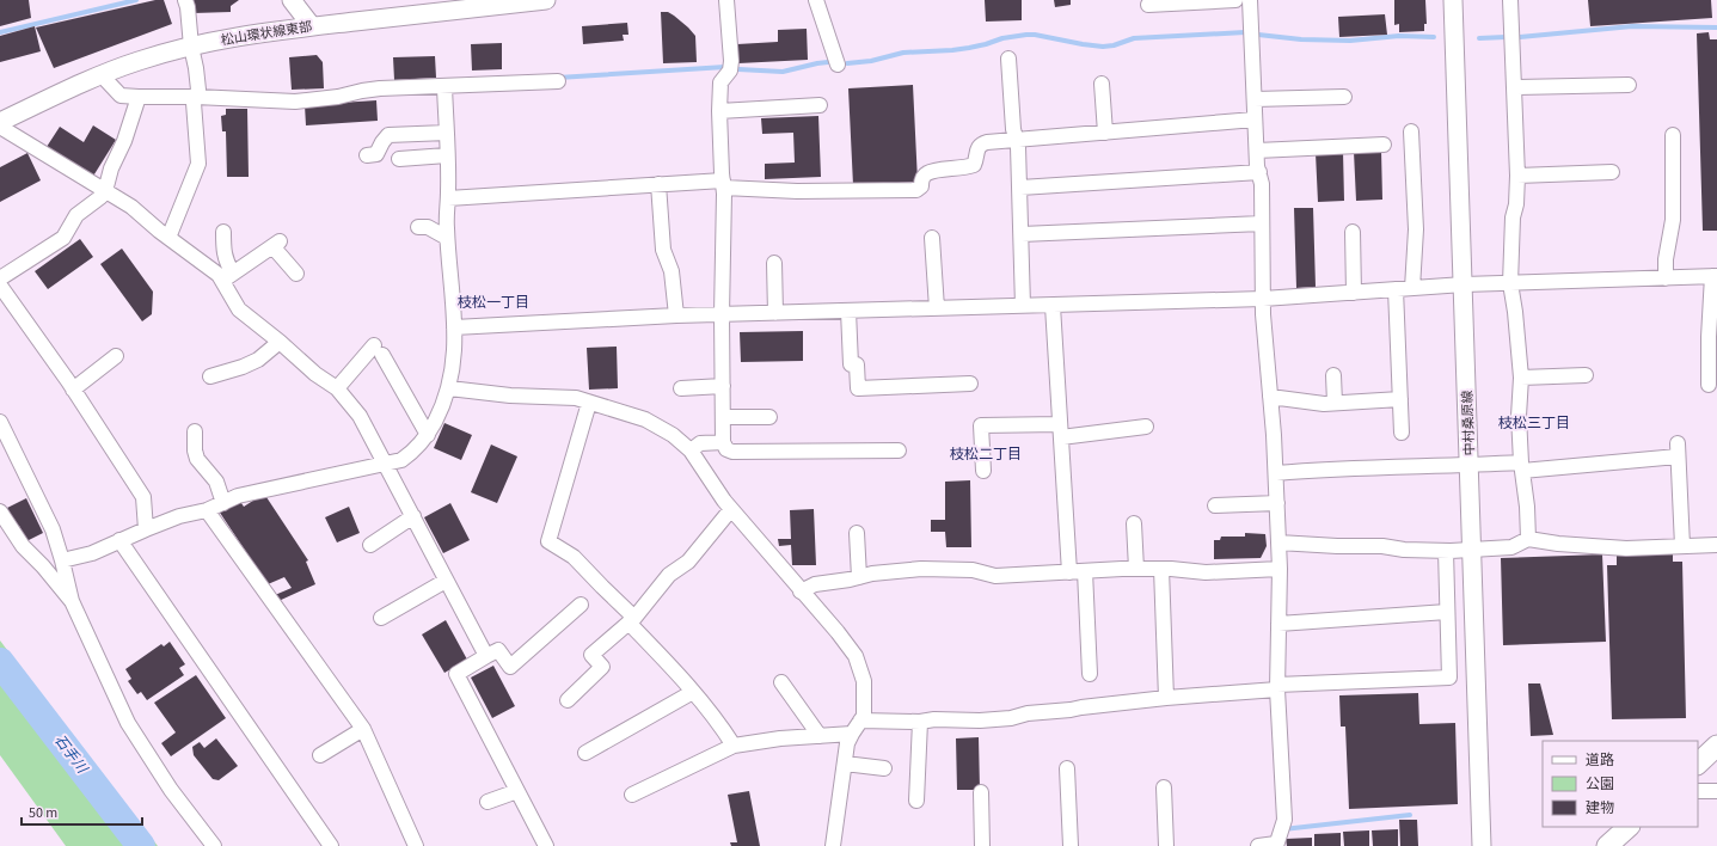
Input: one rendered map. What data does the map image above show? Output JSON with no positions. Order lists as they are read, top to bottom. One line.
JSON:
{"streets":{"street":["松山環状線東部","中村桑原線"]},"districts":["枝松一丁目","枝松三丁目","枝松二丁目"],"water":["石手川"],"legend":["道路","公園","建物"],"scale_bar":"50 m"}
